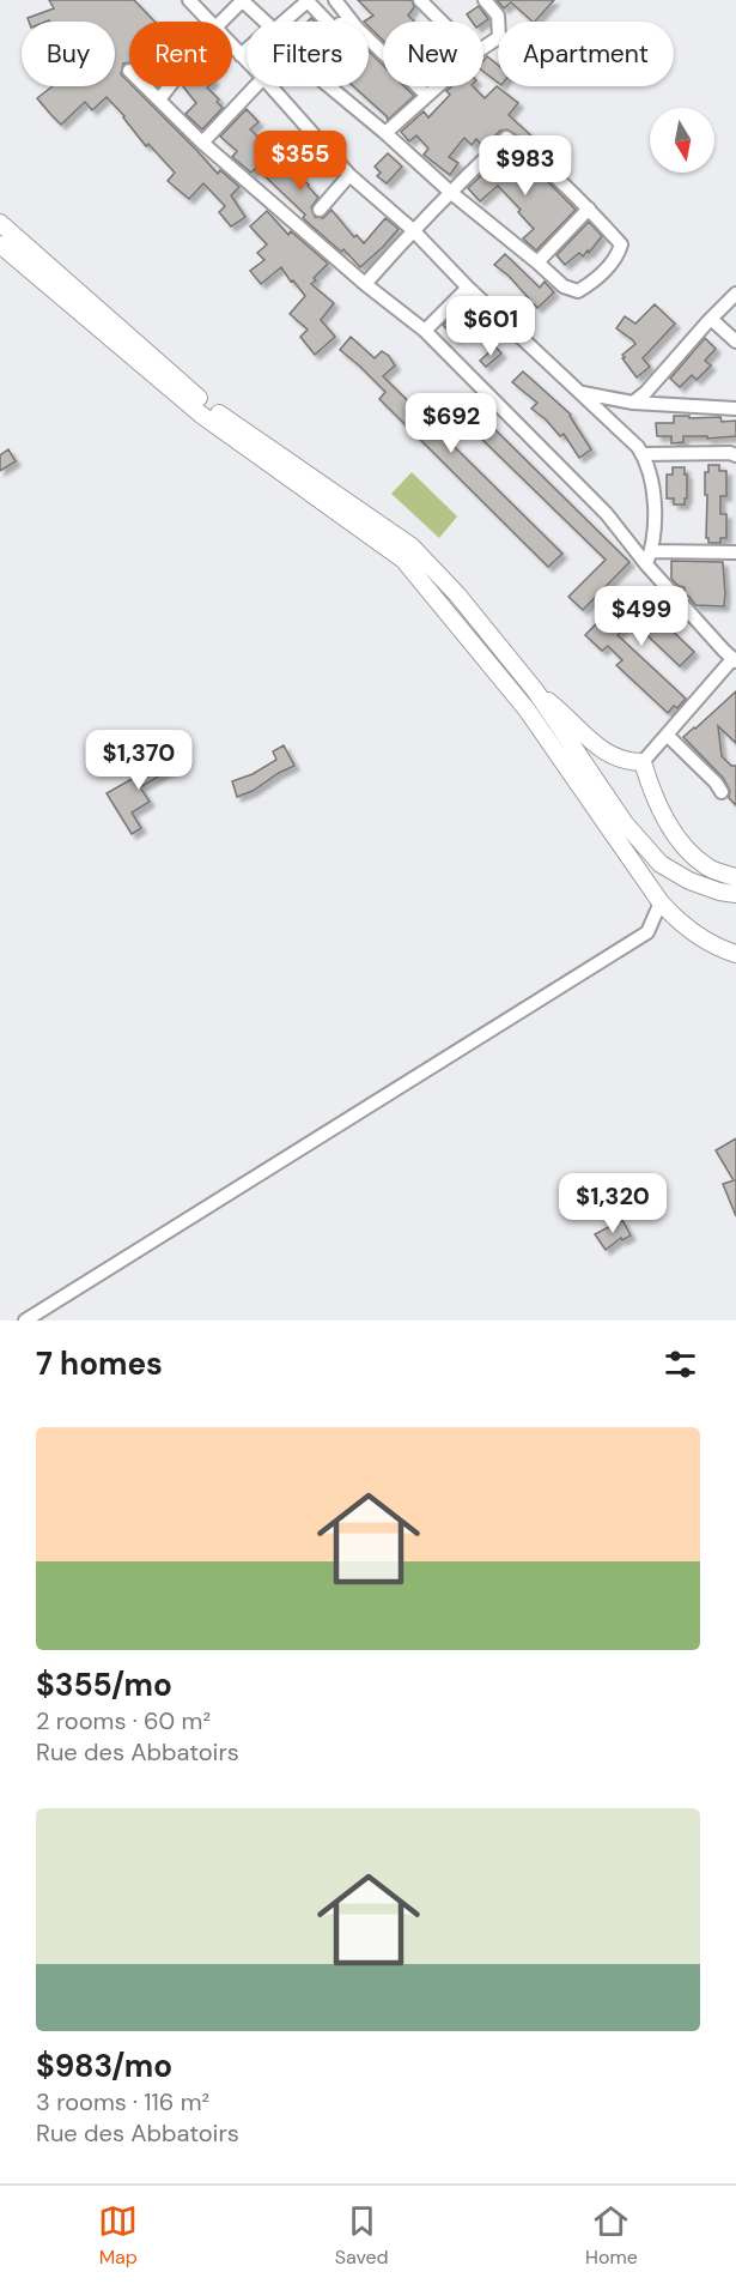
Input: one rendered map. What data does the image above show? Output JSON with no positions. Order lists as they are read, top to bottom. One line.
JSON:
{"north":"bottom","page":{"chip":["Buy","Rent","Filters","New","Apartment"],"price":["$355","$983","$601","$692","$499","$1,370","$1,320"],"heading":"7 homes","list":[{"name":"$355/mo","note":"2 rooms · 60 m² · Rue des Abbatoirs"},{"name":"$983/mo","note":"3 rooms · 116 m² · Rue des Abbatoirs"}],"tabs":["Map","Saved","Home"]}}
